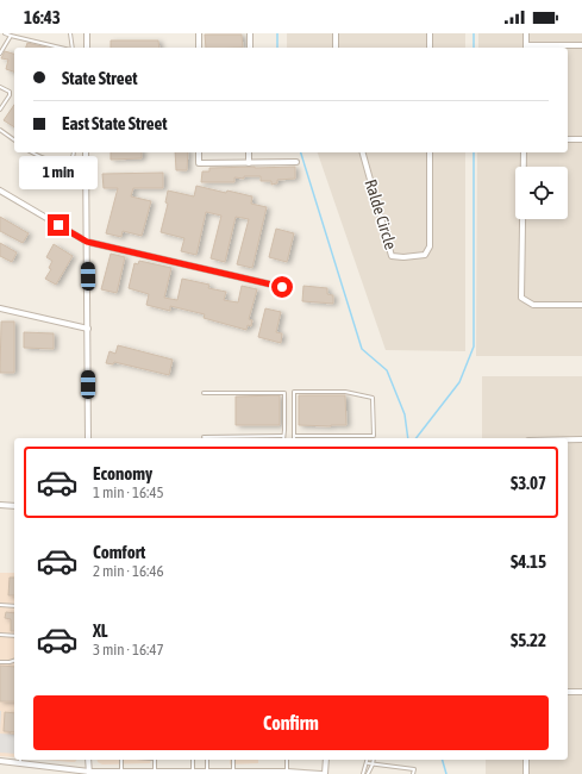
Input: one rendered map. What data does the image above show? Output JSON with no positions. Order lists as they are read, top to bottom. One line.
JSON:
{"streets":{"street":["Ralde Circle"]},"page":{"status":"16:43","banner":["State Street","East State Street"],"bubble":"1 min","list":[{"name":"Economy","note":"1 min · 16:45","value":"$3.07"},{"name":"Comfort","note":"2 min · 16:46","value":"$4.15"},{"name":"XL","note":"3 min · 16:47","value":"$5.22"}],"buttons":"Confirm"}}
